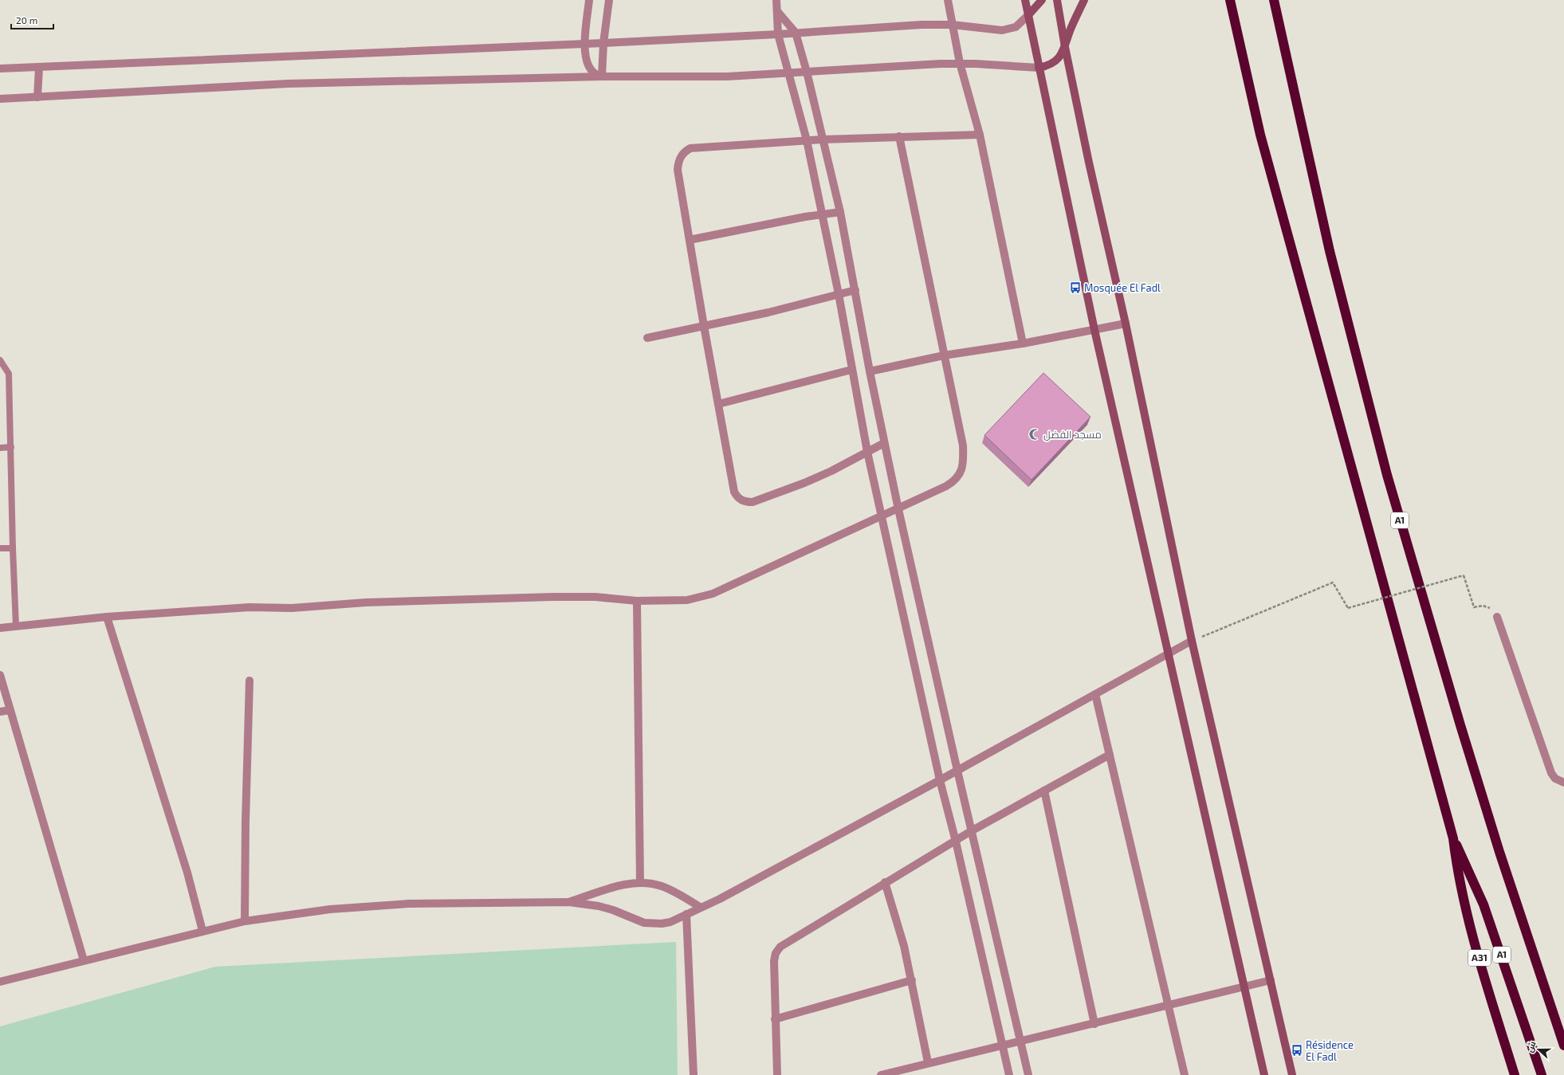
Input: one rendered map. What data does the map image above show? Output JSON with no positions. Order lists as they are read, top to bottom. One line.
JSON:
{"streets":{"highway":["A1","A31"]},"crossings":[["A1","A31"]],"places":{"bus stop":["Mosquée El Fadl","Résidence El Fadl"],"mosque":["مسجد الفضل"]},"scale_bar":"20 m","north":"left"}
